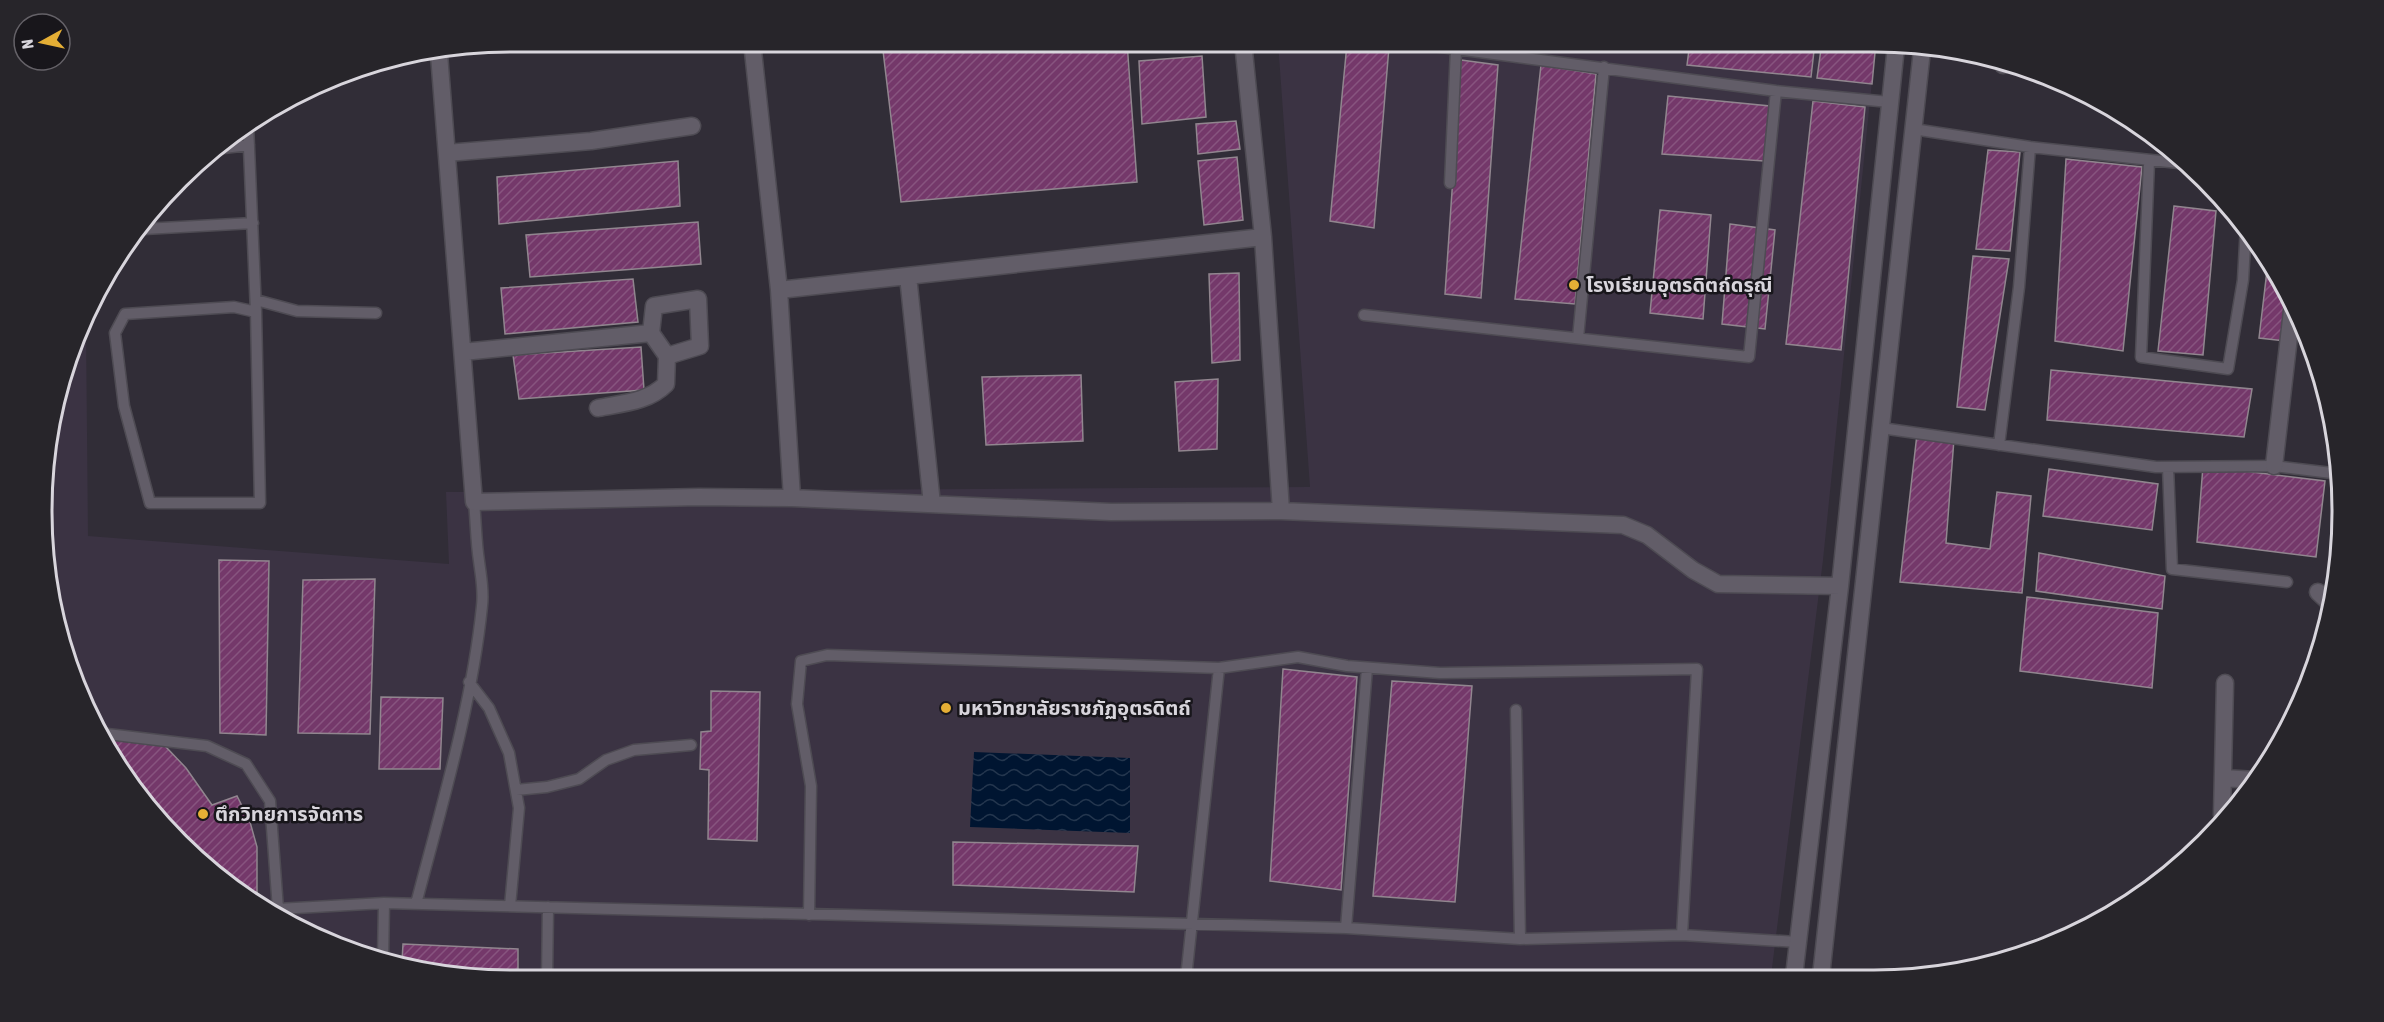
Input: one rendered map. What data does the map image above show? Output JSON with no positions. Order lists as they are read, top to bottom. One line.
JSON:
{"places":["โรงเรียนอุตรดิตถ์ดรุณี","มหาวิทยาลัยราชภัฏอุตรดิตถ์","ตึกวิทยการจัดการ"],"north":"left"}
